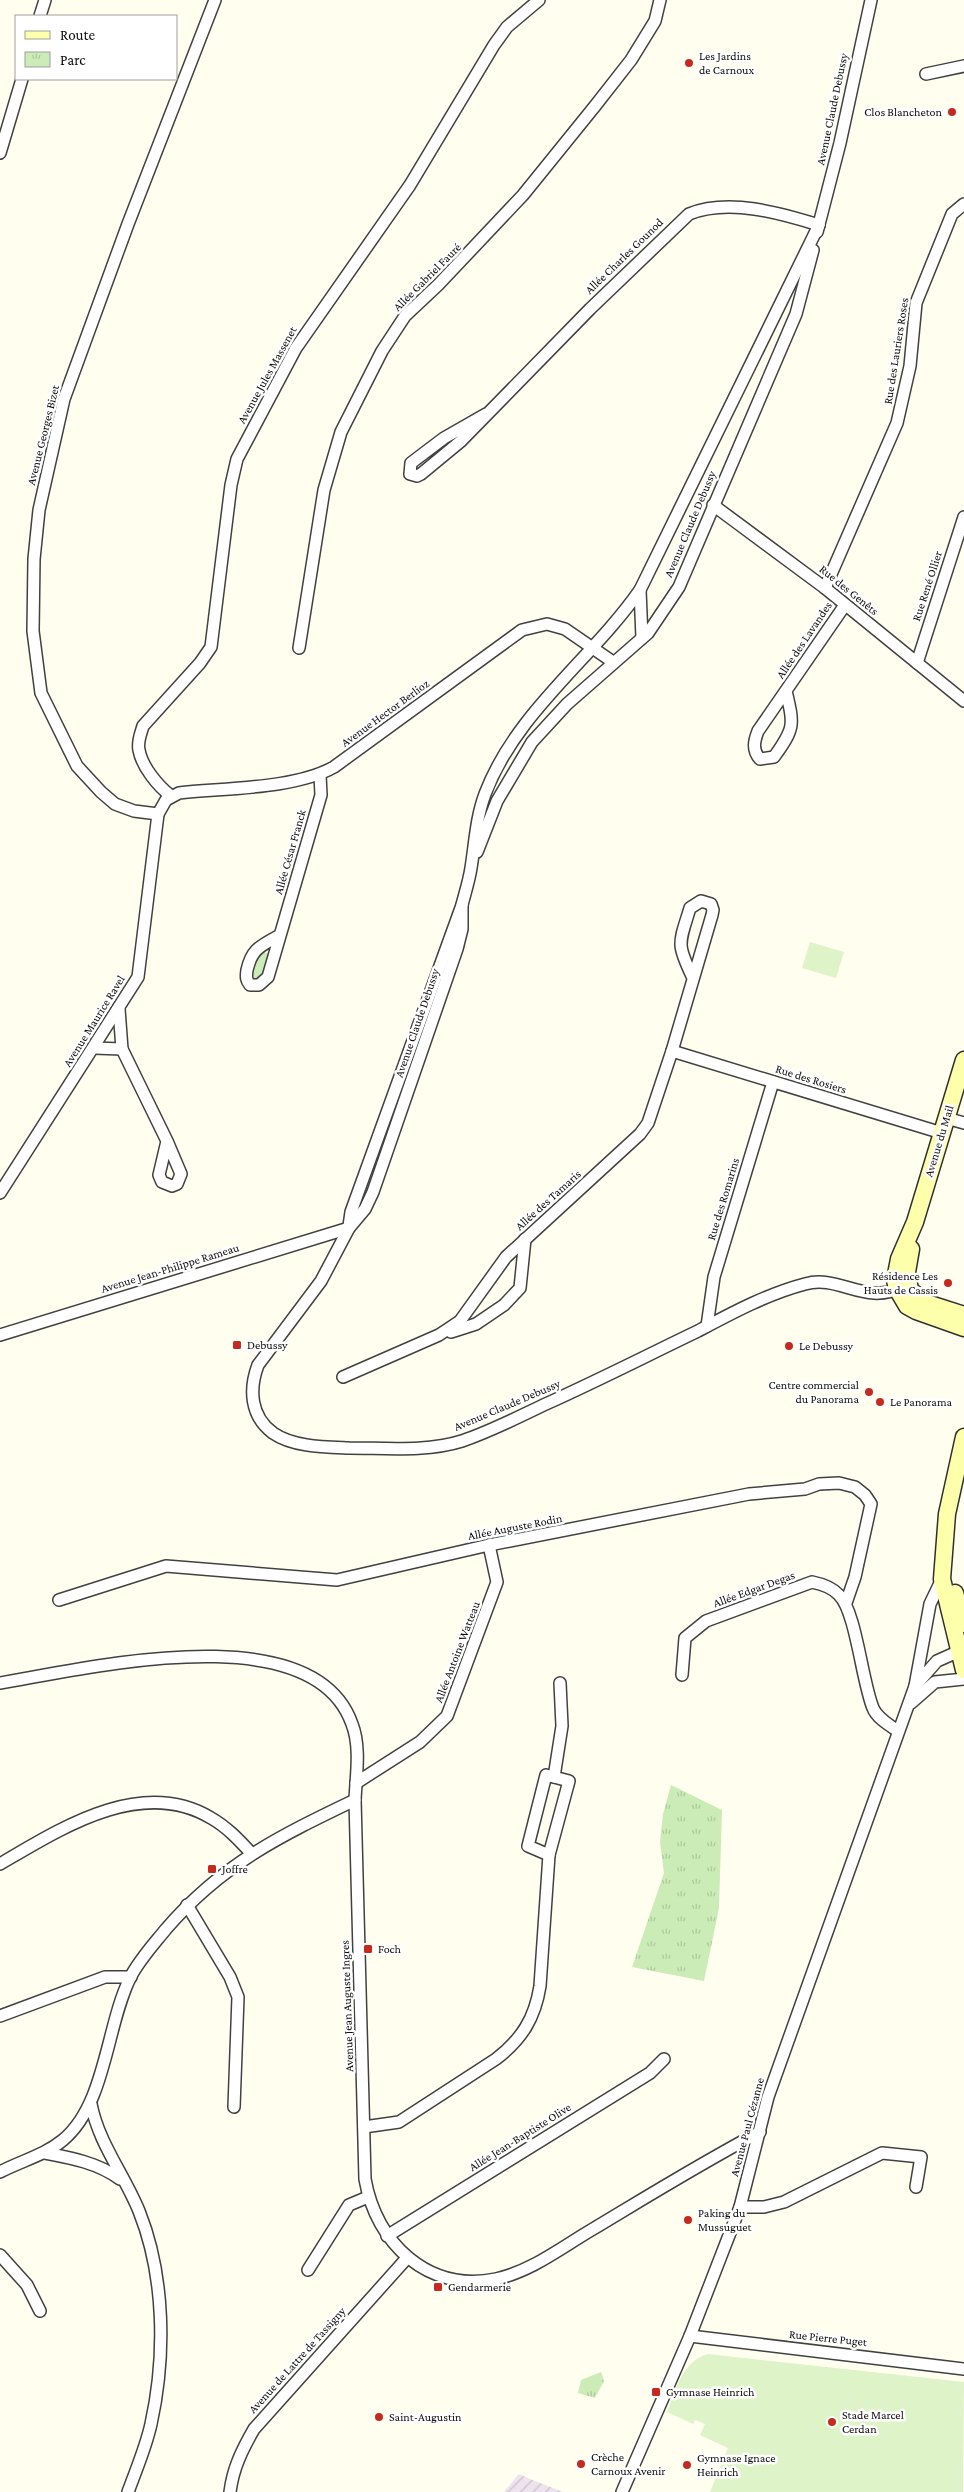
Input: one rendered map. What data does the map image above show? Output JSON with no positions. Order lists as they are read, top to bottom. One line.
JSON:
{"streets":{"main road":["Avenue du Mail"],"street":["Avenue Claude Debussy","Allée Charles Gounod","Allée Gabriel Fauré","Rue des Lauriers Roses","Avenue Jules Massenet","Avenue Georges Bizet","Rue René Ollier","Rue des Genêts","Allée des Lavandes","Avenue Hector Berlioz","Allée César Franck","Avenue Maurice Ravel","Rue des Rosiers","Rue des Romarins","Allée des Tamaris","Avenue Jean-Philippe Rameau","Allée Auguste Rodin","Allée Edgar Degas","Allée Antoine Watteau","Avenue Jean Auguste Ingres","Avenue Paul Cézanne","Allée Jean-Baptiste Olive","Rue Pierre Puget","Avenue de Lattre de Tassigny"]},"crossings":[["Avenue Claude Debussy","Allée Charles Gounod"],["Avenue Claude Debussy","Rue des Genêts"],["Avenue Claude Debussy","Avenue Hector Berlioz"],["Avenue Claude Debussy","Avenue du Mail"],["Avenue Claude Debussy","Rue des Romarins"],["Avenue Claude Debussy","Avenue Jean-Philippe Rameau"],["Rue des Lauriers Roses","Rue des Genêts"],["Avenue Jules Massenet","Avenue Hector Berlioz"],["Avenue Georges Bizet","Avenue Maurice Ravel"],["Rue René Ollier","Rue des Genêts"],["Rue des Genêts","Allée des Lavandes"],["Avenue Hector Berlioz","Allée César Franck"],["Rue des Rosiers","Avenue du Mail"],["Rue des Rosiers","Rue des Romarins"],["Rue des Rosiers","Allée des Tamaris"],["Allée Auguste Rodin","Allée Edgar Degas"],["Allée Auguste Rodin","Allée Antoine Watteau"],["Allée Antoine Watteau","Avenue Jean Auguste Ingres"],["Avenue Jean Auguste Ingres","Avenue Paul Cézanne"],["Avenue Jean Auguste Ingres","Allée Jean-Baptiste Olive"],["Avenue Jean Auguste Ingres","Avenue de Lattre de Tassigny"],["Avenue Paul Cézanne","Rue Pierre Puget"]],"places":{"other":["Les Jardins de Carnoux","Clos Blancheton","Résidence Les Hauts de Cassis","Le Debussy","Centre commercial du Panorama","Le Panorama","Paking du Mussuguet","Saint-Augustin","Stade Marcel Cerdan","Crèche Carnoux Avenir","Gymnase Ignace Heinrich"],"transit":["Debussy","Joffre","Foch","Gendarmerie","Gymnase Heinrich"]},"legend":["Route","Parc"]}
